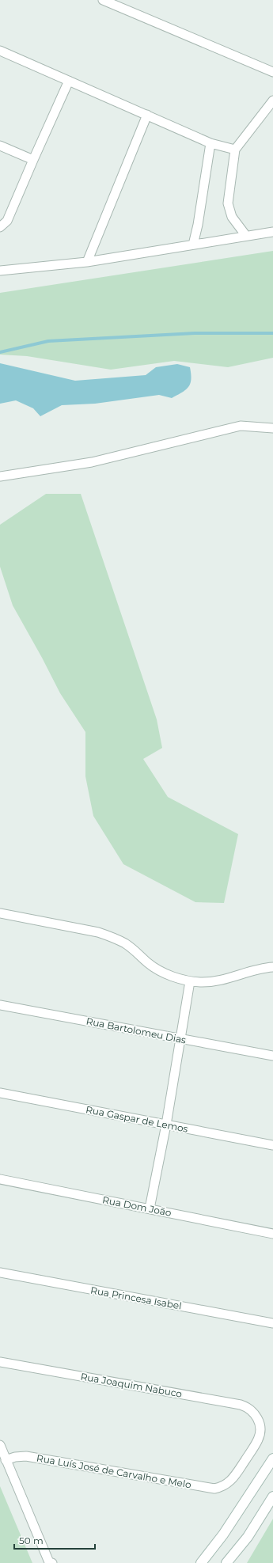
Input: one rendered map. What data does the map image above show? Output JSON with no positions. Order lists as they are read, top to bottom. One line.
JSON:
{"streets":{"street":["Rua Bartolomeu Dias","Rua Gaspar de Lemos","Rua Dom João","Rua Princesa Isabel","Rua Joaquim Nabuco","Rua Luís José de Carvalho e Melo"]},"crossings":[["Rua Joaquim Nabuco","Rua Luís José de Carvalho e Melo"]],"scale_bar":"50 m"}
